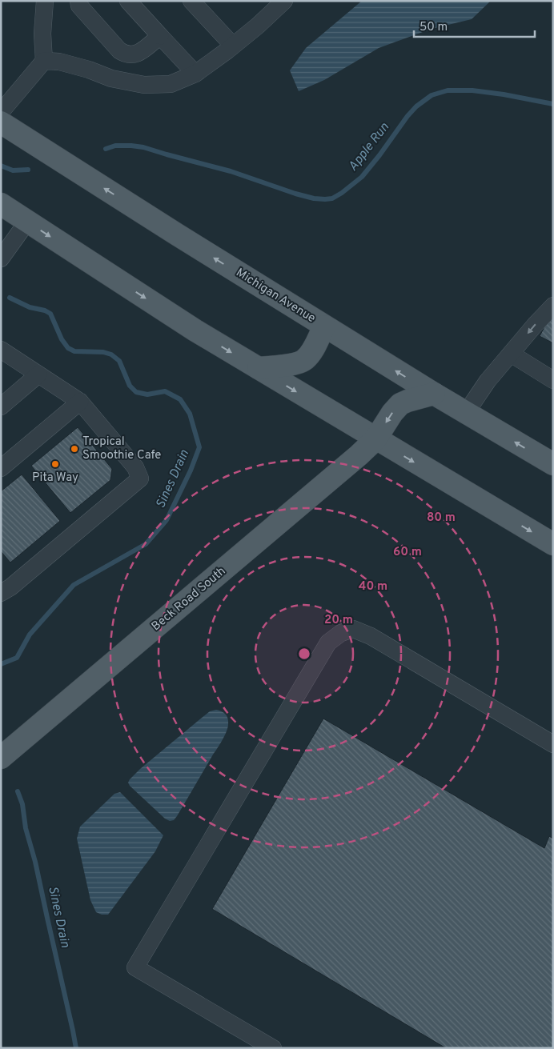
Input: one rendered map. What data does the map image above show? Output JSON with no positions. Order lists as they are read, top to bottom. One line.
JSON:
{"streets":{"main road":["Michigan Avenue","Beck Road South"]},"crossings":[["Michigan Avenue","Beck Road South"]],"water":["Apple Run","Sines Drain"],"places":["Tropical Smoothie Cafe","Pita Way"],"scale_bar":"50 m","rings":["80 m","60 m","40 m","20 m"]}
